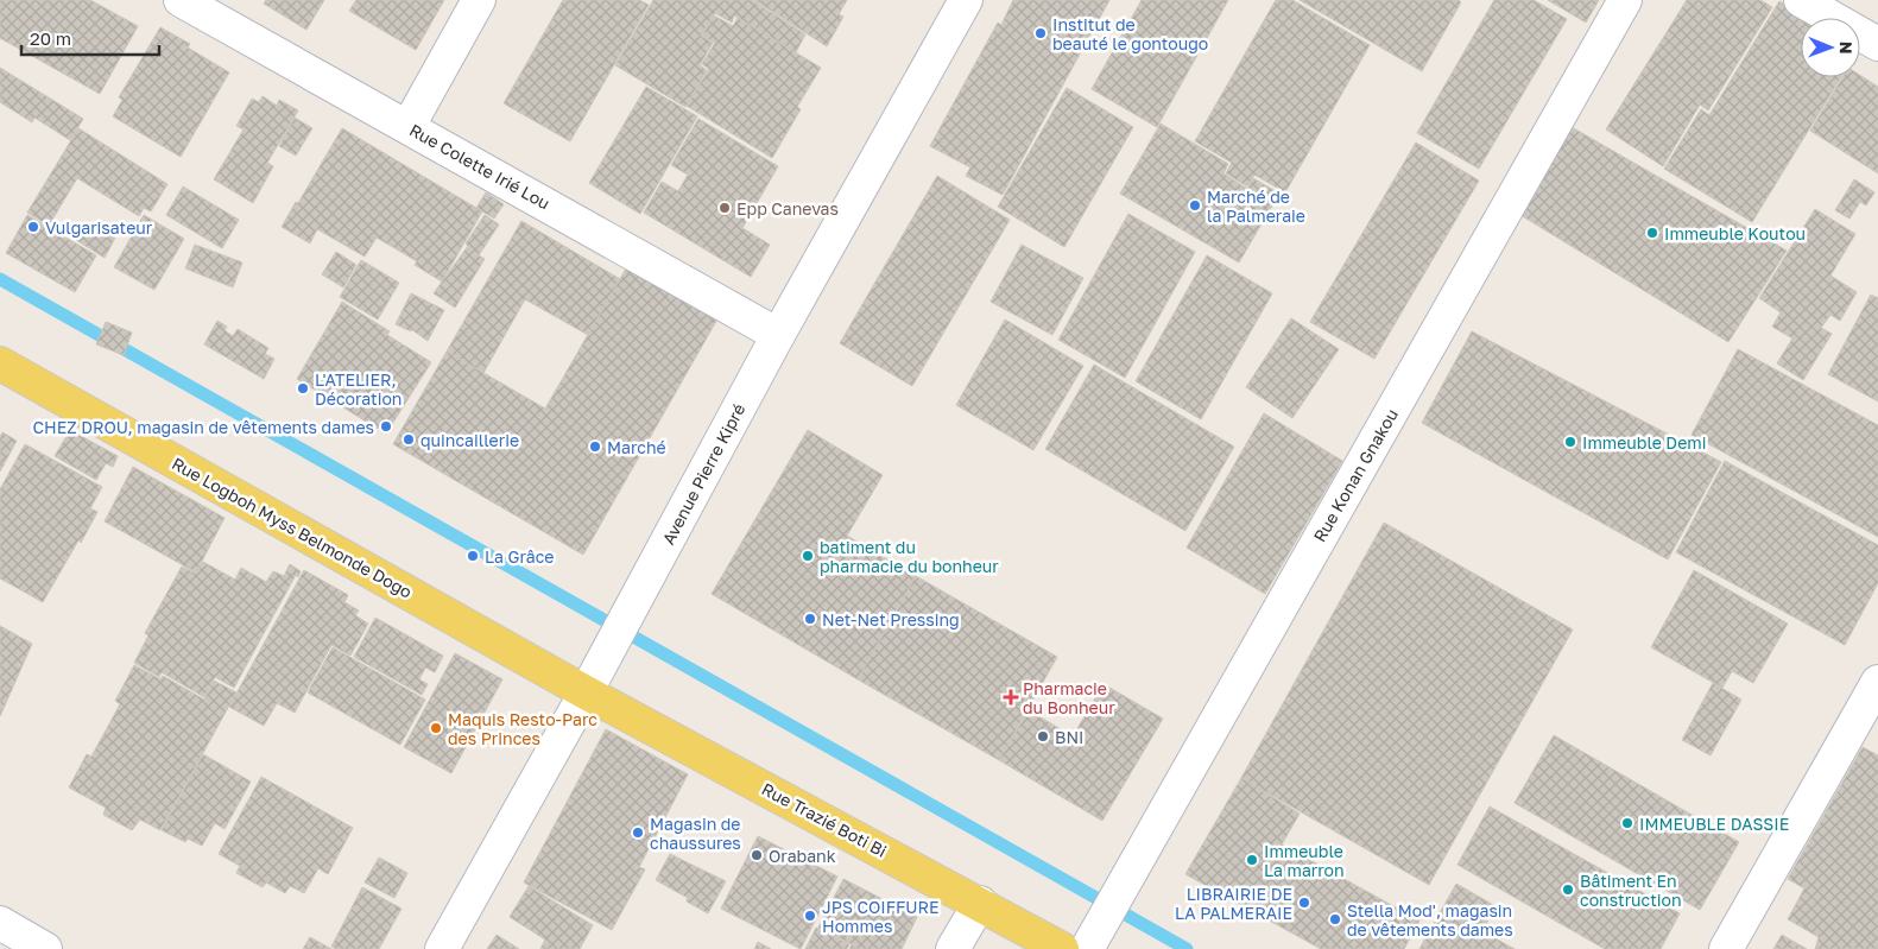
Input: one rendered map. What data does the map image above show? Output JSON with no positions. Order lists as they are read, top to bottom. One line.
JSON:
{"streets":{"main road":["Rue Logboh Myss Belmonde Dogo","Rue Trazié Boti Bi"],"street":["Rue Colette Irié Lou","Avenue Pierre Kipré","Rue Konan Gnakou"]},"crossings":[["Rue Colette Irié Lou","Avenue Pierre Kipré"],["Avenue Pierre Kipré","Rue Logboh Myss Belmonde Dogo"],["Avenue Pierre Kipré","Rue Trazié Boti Bi"],["Rue Logboh Myss Belmonde Dogo","Rue Trazié Boti Bi"]],"places":{"other":["Institut de beauté le gontougo","Marché de la Palmeraie","Epp Canevas","Vulgarisateur","Immeuble Koutou","L'ATELIER, Décoration","CHEZ DROU, magasin de vêtements dames","quincaillerie","Immeuble Demi","Marché","La Grâce","batiment du pharmacie du bonheur","Net-Net Pressing","Maquis Resto-Parc des Princes","BNI","IMMEUBLE DASSIE","Magasin de chaussures","Orabank","Immeuble La marron","Bâtiment En construction","LIBRAIRIE DE LA PALMERAIE","JPS COIFFURE Hommes","Stella Mod', magasin de vêtements dames"],"health":["Pharmacie du Bonheur"]},"scale_bar":"20 m","north":"right"}
